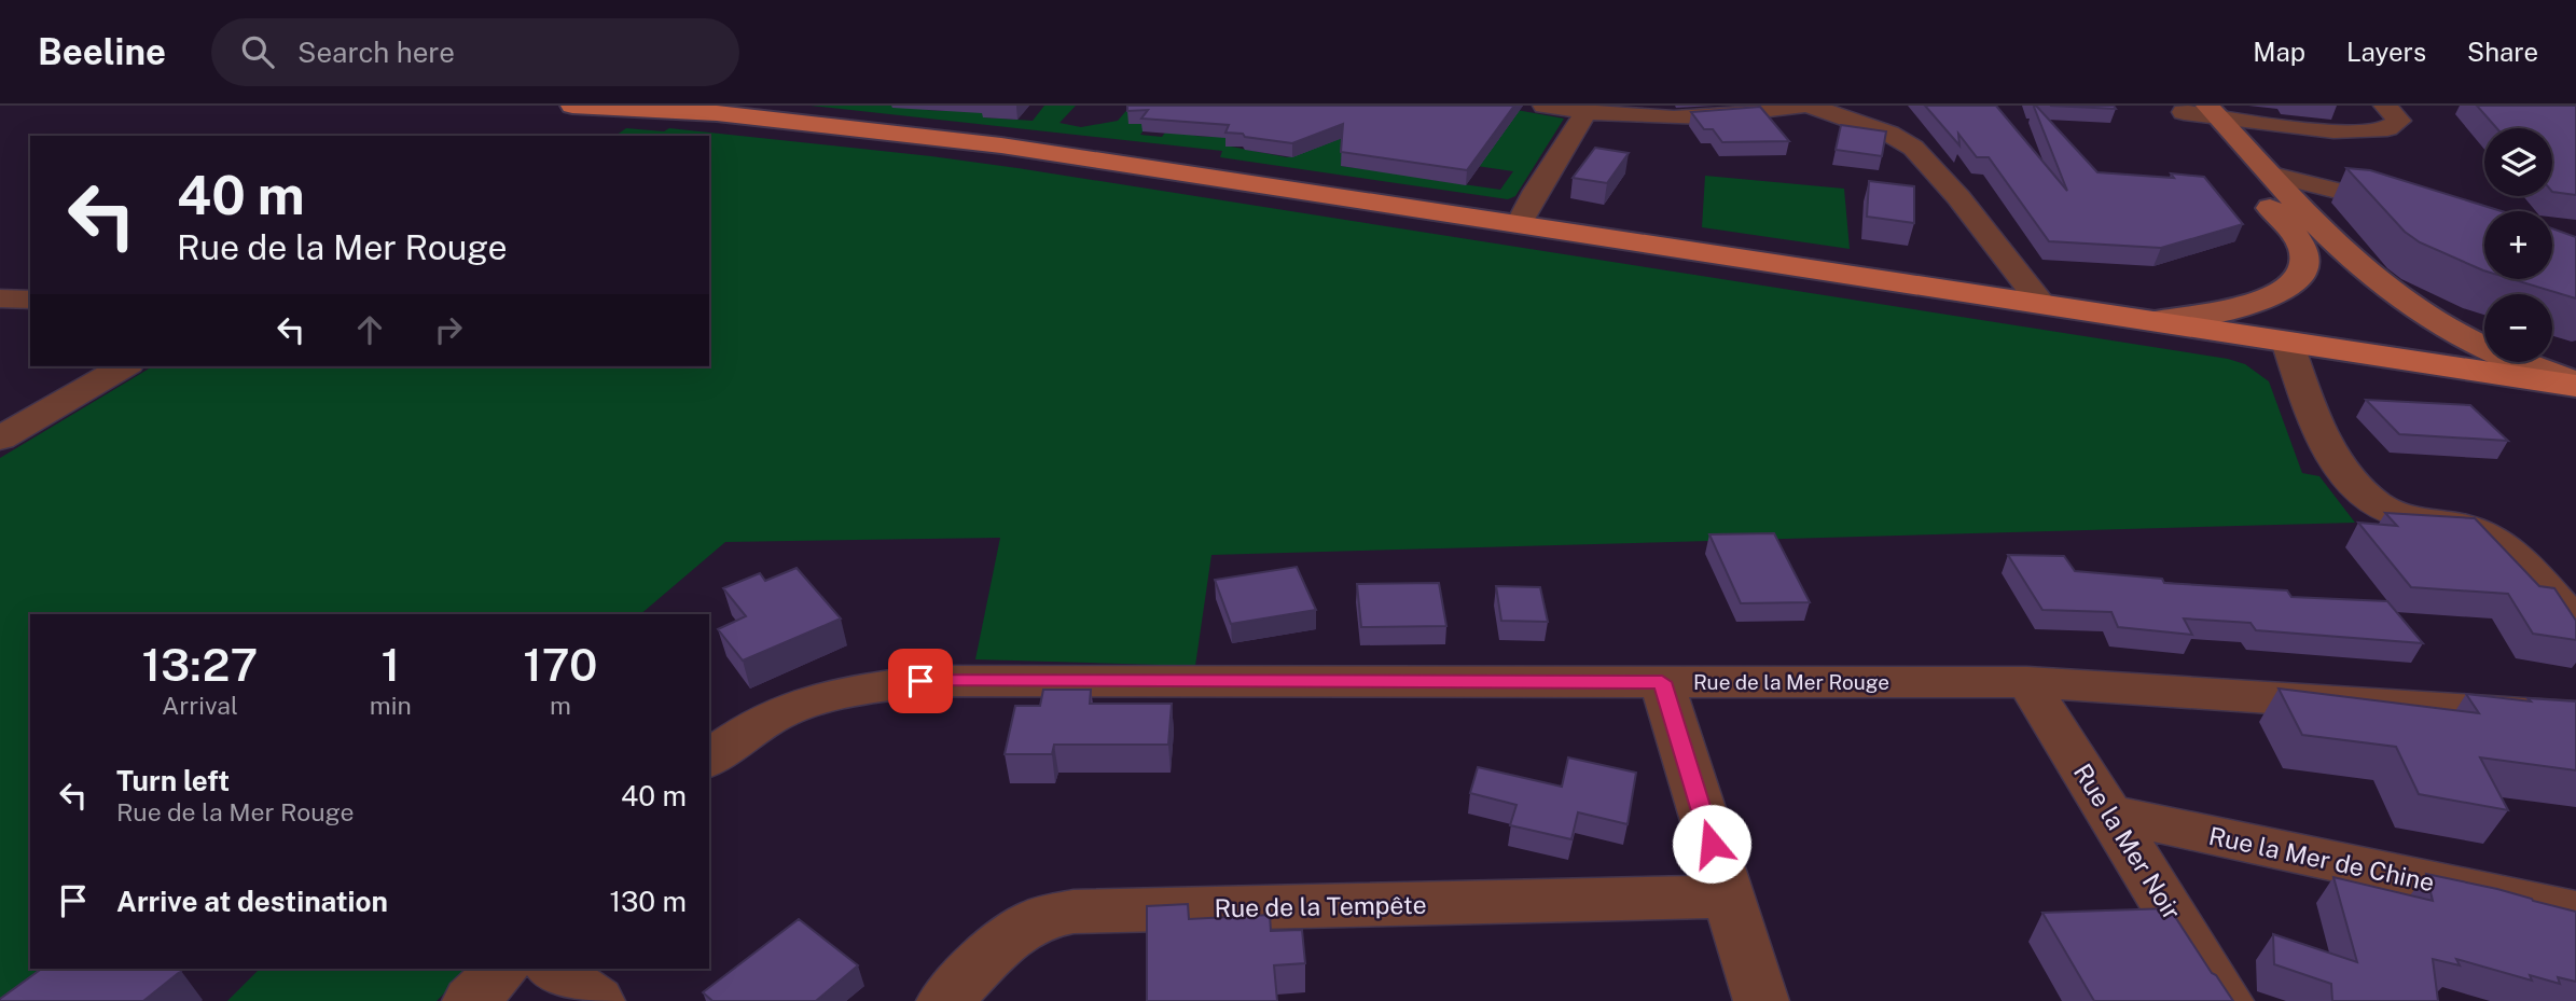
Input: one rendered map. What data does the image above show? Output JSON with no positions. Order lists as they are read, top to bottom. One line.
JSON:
{"streets":{"street":["Rue de la Mer Rouge","Rue la Mer Noir","Rue la Mer de Chine","Rue de la Tempête"]},"crossings":[["Rue de la Mer Rouge","Rue la Mer Noir"],["Rue la Mer Noir","Rue la Mer de Chine"]],"page":{"header":"Beeline","search":"Search here","nav":["Map","Layers","Share"],"map_buttons":["+","−"],"turn":["40 m","Rue de la Mer Rouge"],"eta":["13:27","Arrival","1","min","170","m"],"list":[{"name":"Turn left","note":"Rue de la Mer Rouge","value":"40 m"},{"name":"Arrive at destination","value":"130 m"}]}}
